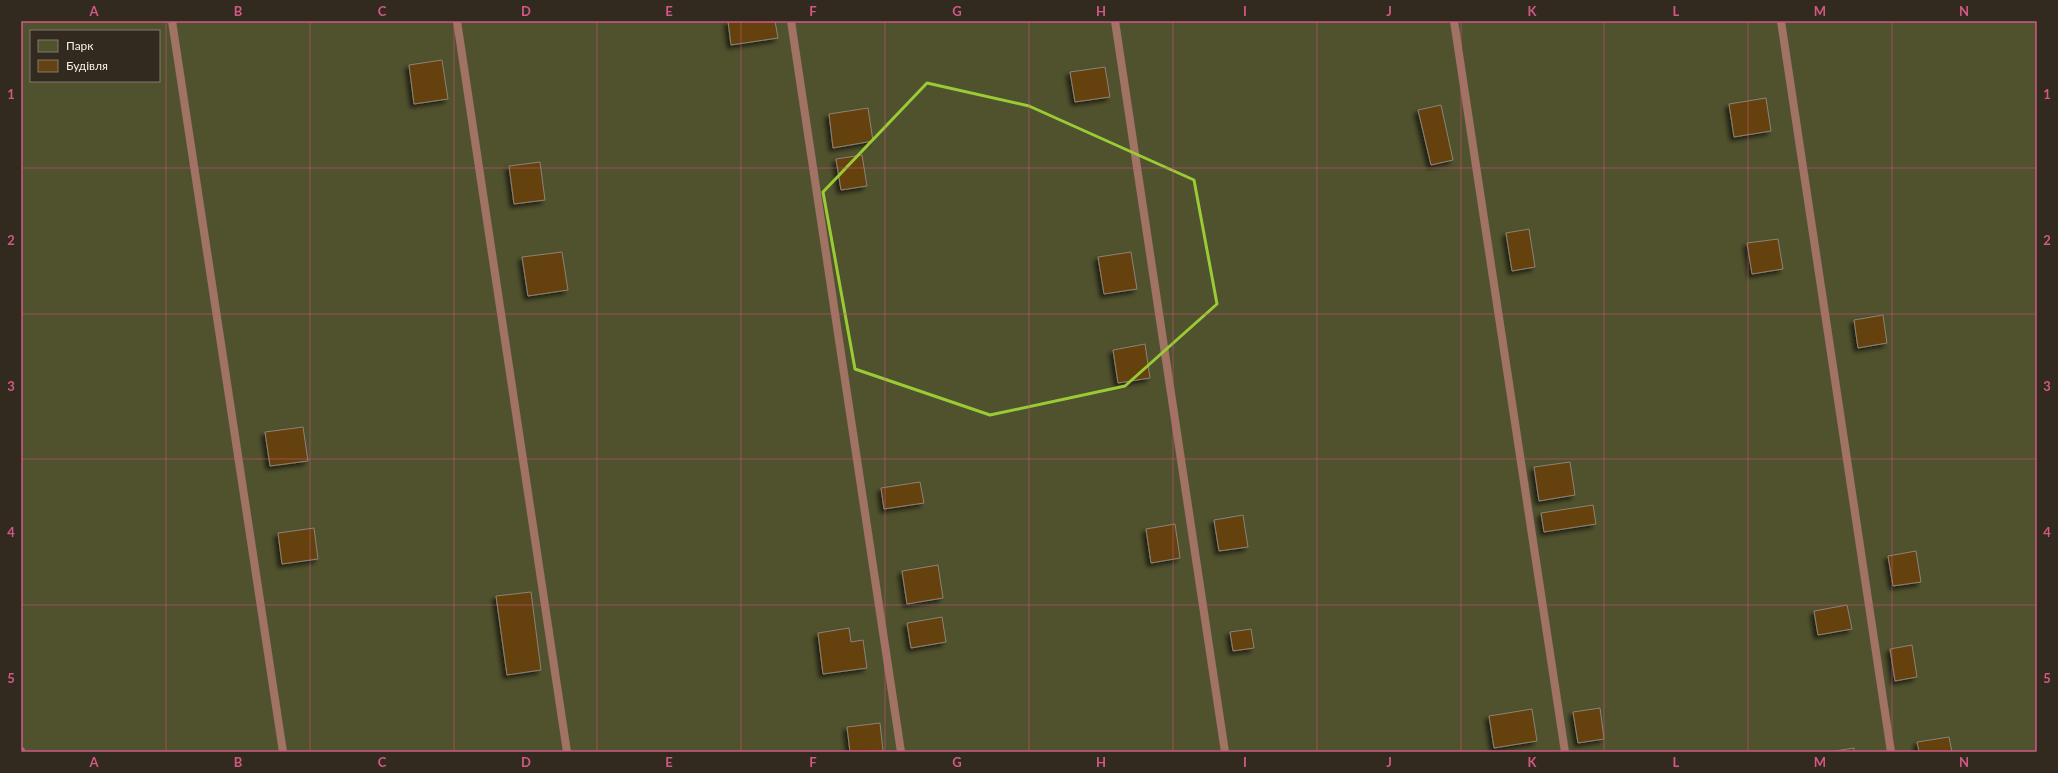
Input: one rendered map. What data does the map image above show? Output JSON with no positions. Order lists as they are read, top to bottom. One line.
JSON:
{"legend":["Парк","Будівля"],"grid":{"columns":["A","B","C","D","E","F","G","H","I","J","K","L","M","N"],"rows":["1","2","3","4","5"]}}
